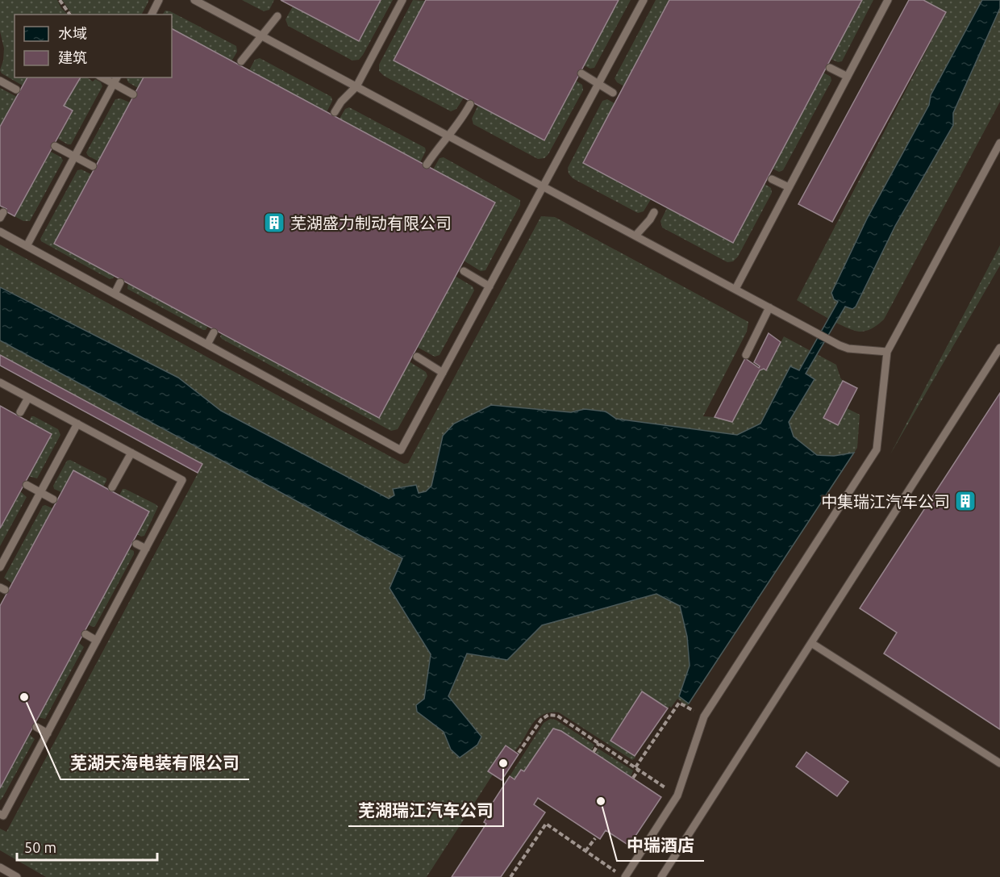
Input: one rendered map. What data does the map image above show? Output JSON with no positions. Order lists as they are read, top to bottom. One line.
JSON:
{"places":{"building":["芜湖盛力制动有限公司","中集瑞江汽车公司"],"other":["芜湖天海电装有限公司","芜湖瑞江汽车公司","中瑞酒店"]},"legend":["水域","建筑"],"scale_bar":"50 m"}
